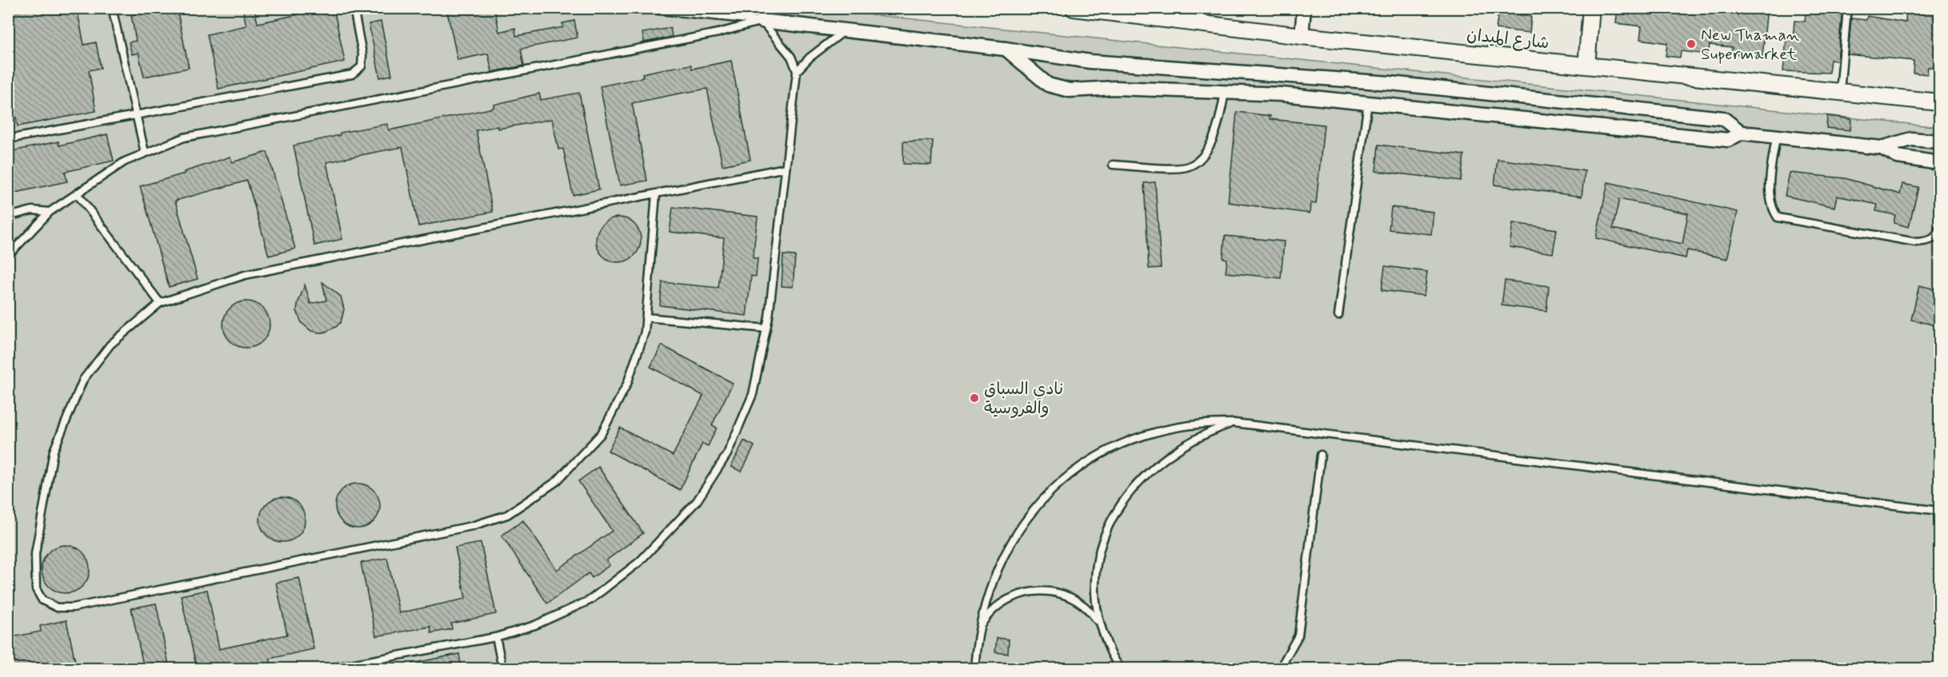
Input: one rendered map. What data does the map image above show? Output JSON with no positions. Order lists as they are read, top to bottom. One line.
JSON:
{"streets":{"street":["شارع الميدان"]},"places":["New Thaman Supermarket","نادي السباق والفروسية"]}
